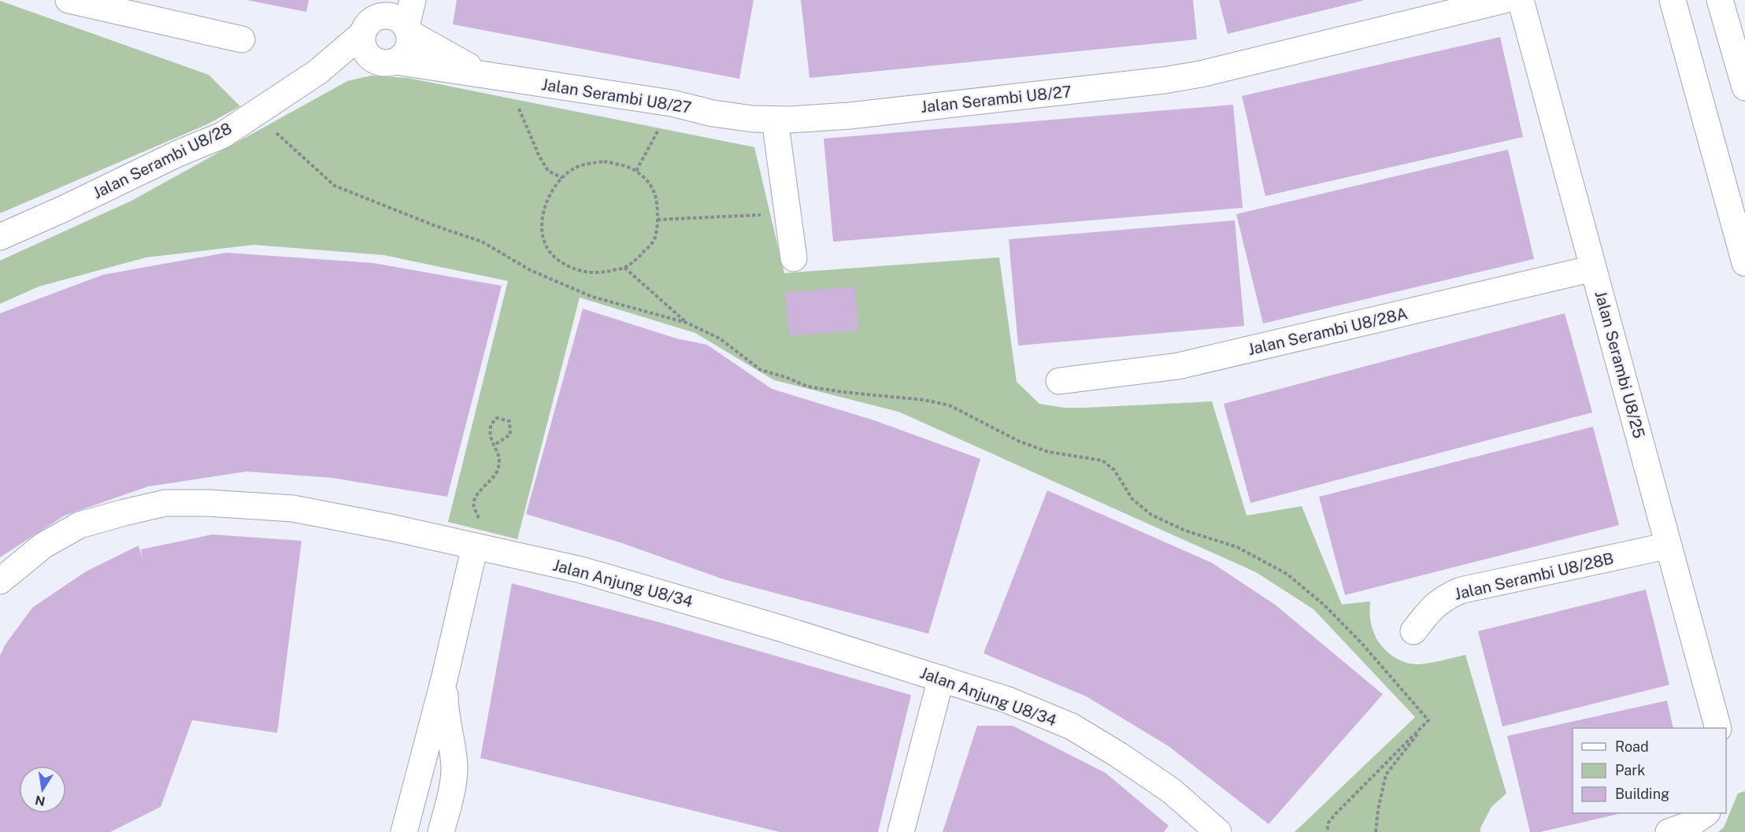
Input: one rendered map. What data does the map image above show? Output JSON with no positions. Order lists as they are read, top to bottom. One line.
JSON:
{"streets":{"street":["Jalan Serambi U8/27","Jalan Serambi U8/28","Jalan Serambi U8/28A","Jalan Serambi U8/25","Jalan Serambi U8/28B","Jalan Anjung U8/34"]},"crossings":[["Jalan Serambi U8/27","Jalan Serambi U8/28"],["Jalan Serambi U8/28A","Jalan Serambi U8/25"],["Jalan Serambi U8/25","Jalan Serambi U8/28B"]],"legend":["Road","Park","Building"],"north":"bottom"}
